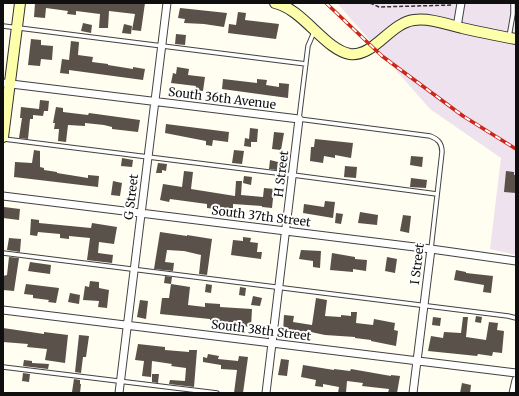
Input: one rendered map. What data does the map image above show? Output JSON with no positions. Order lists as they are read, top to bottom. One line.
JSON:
{"streets":{"street":["South 36th Avenue","H Street","G Street","South 37th Street","I Street","South 38th Street"]},"crossings":[["South 36th Avenue","H Street"],["South 36th Avenue","G Street"],["South 36th Avenue","I Street"],["H Street","South 37th Street"],["H Street","South 38th Street"],["G Street","South 37th Street"],["G Street","South 38th Street"],["South 37th Street","I Street"],["I Street","South 38th Street"]]}
